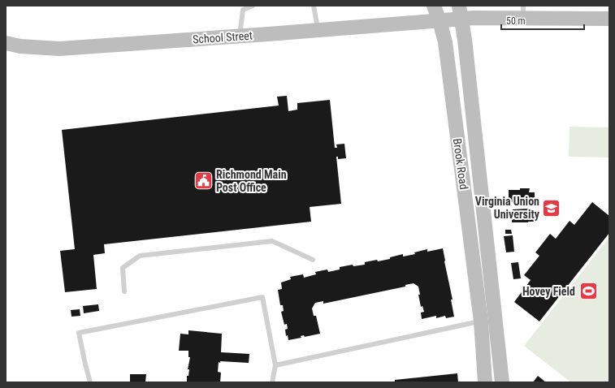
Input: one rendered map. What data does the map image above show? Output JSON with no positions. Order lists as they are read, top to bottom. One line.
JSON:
{"streets":{"main road":["School Street","Brook Road"]},"crossings":[["School Street","Brook Road"]],"places":{"public building":["Richmond Main Post Office"],"school or university":["Virginia Union University"],"sports":["Hovey Field"]},"scale_bar":"50 m"}
